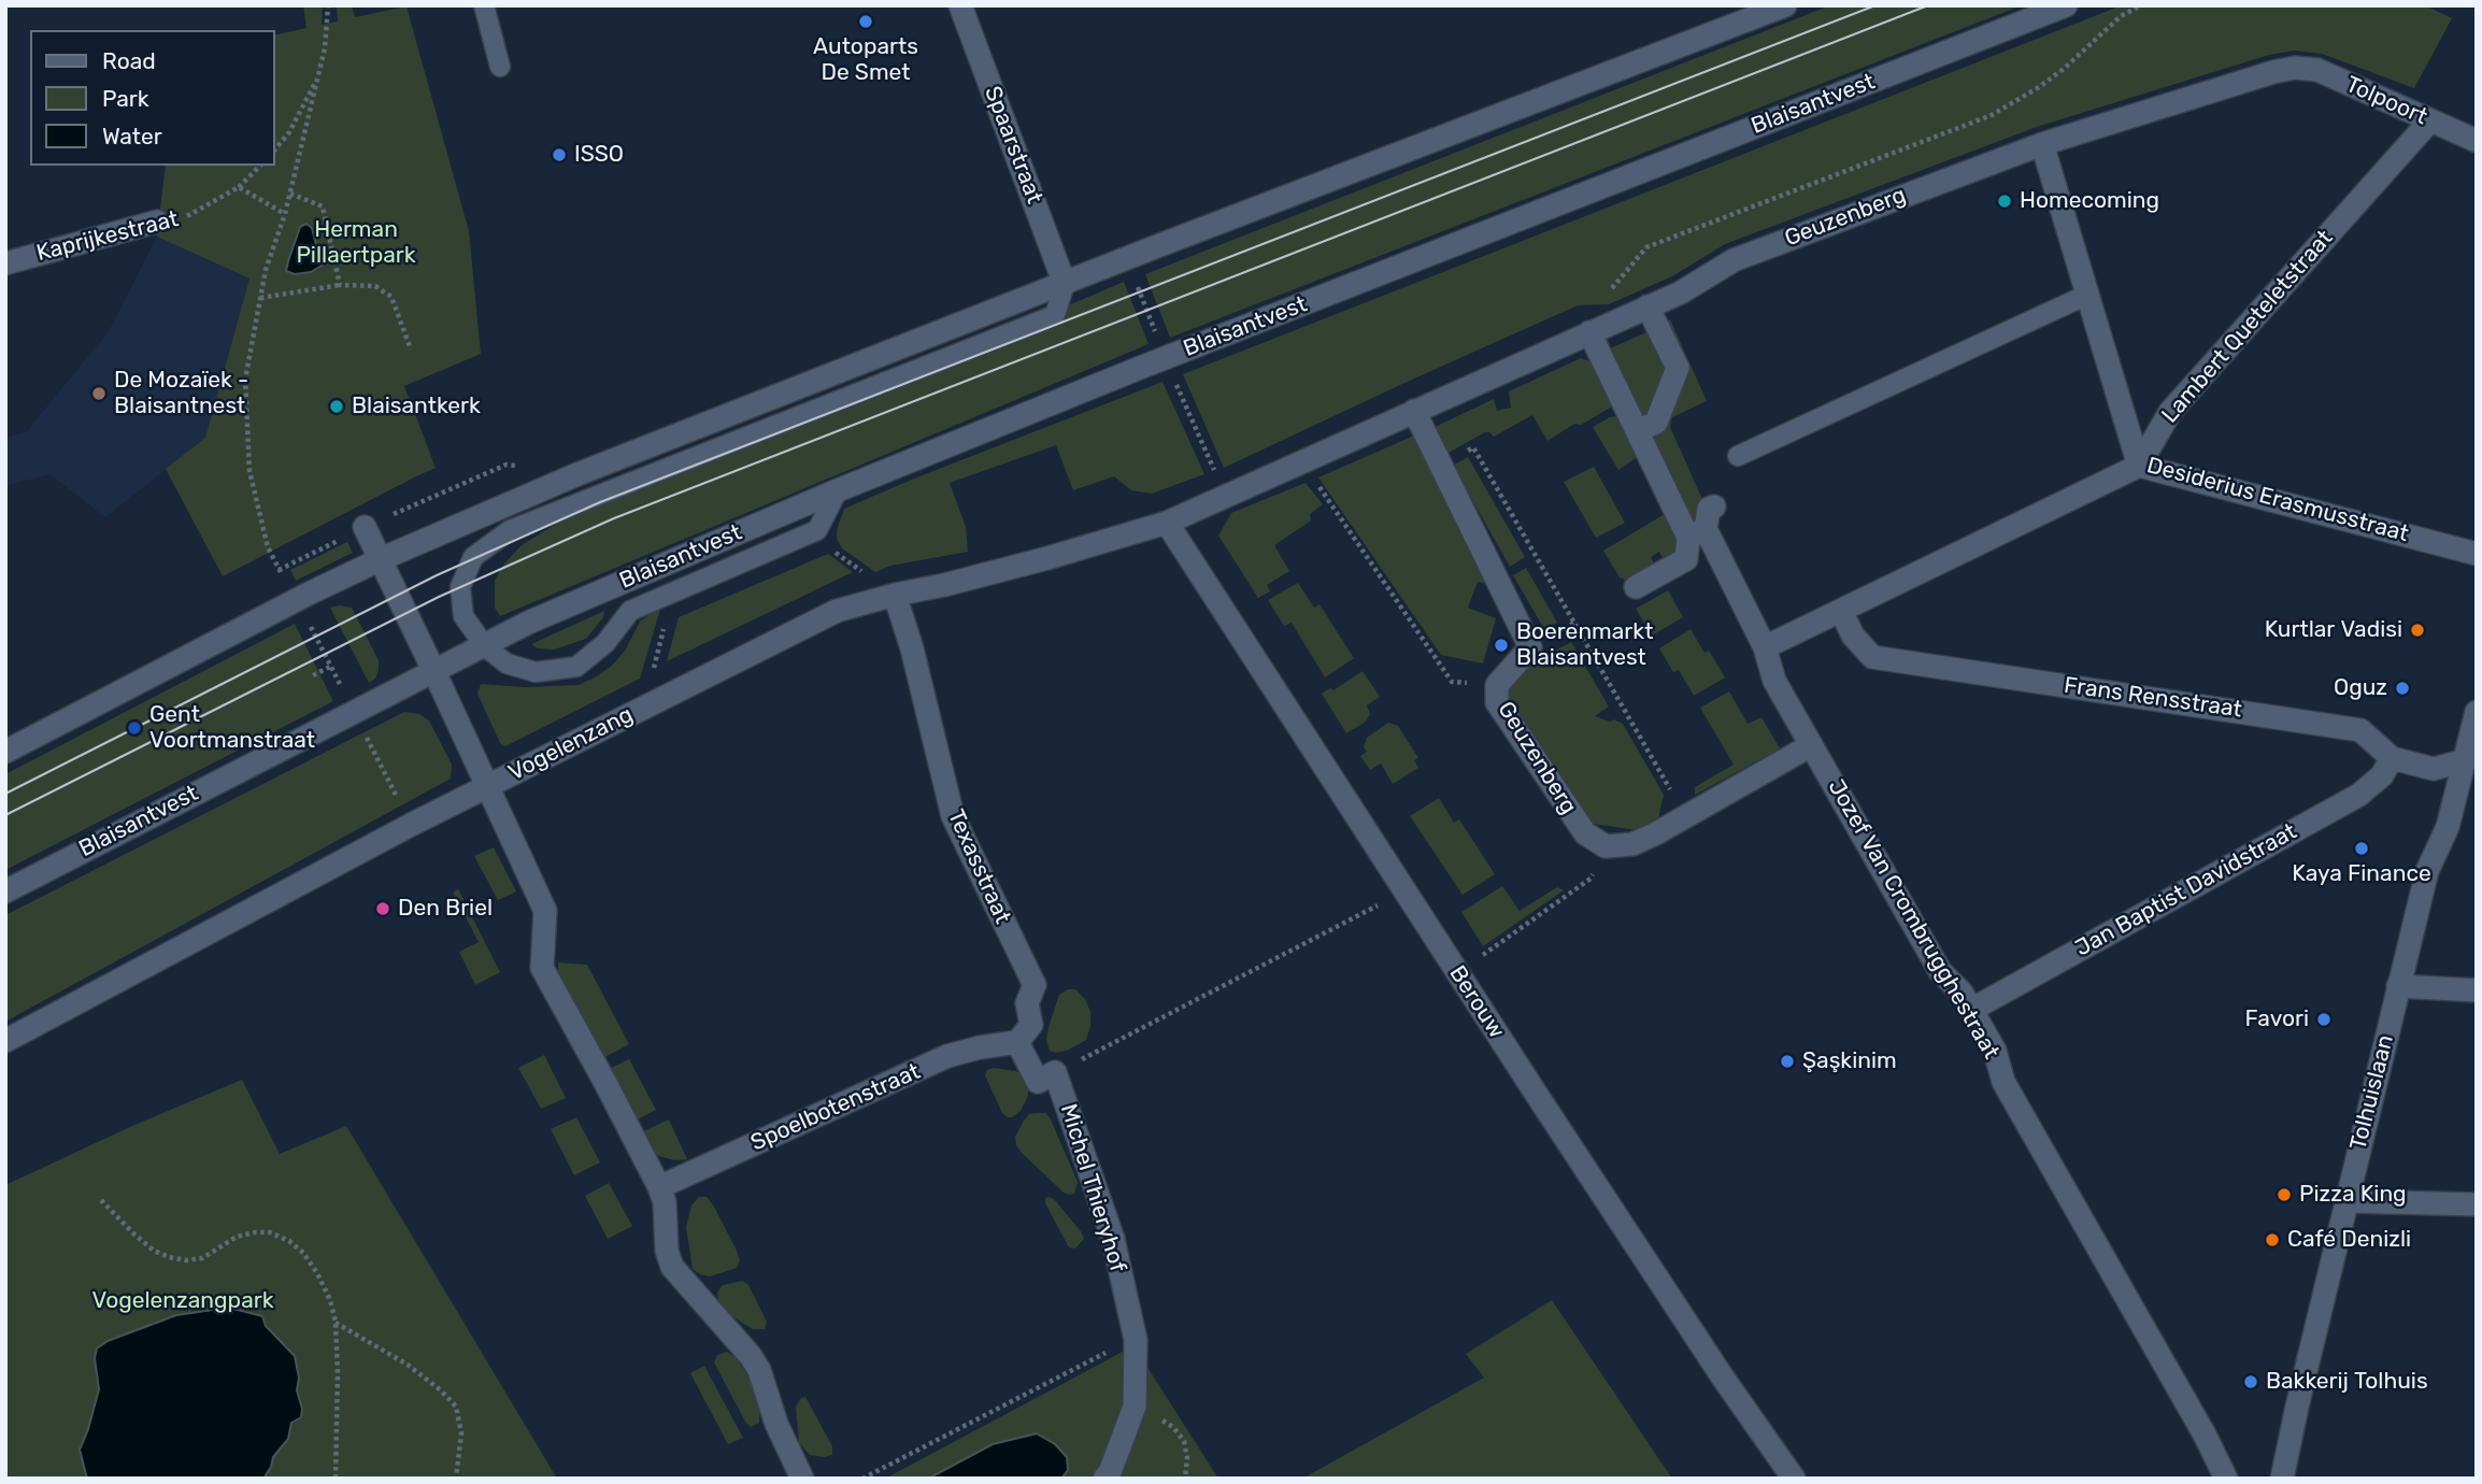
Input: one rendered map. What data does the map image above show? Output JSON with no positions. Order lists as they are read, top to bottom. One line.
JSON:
{"streets":{"street":["Tolpoort","Blaisantvest","Spaarstraat","Geuzenberg","Kaprijkestraat","Lambert Queteletstraat","Desiderius Erasmusstraat","Frans Rensstraat","Vogelenzang","Texasstraat","Jan Baptist Davidstraat","Jozef Van Crombrugghestraat","Berouw","Tolhuislaan","Spoelbotenstraat","Michel Thieryhof"]},"crossings":[["Tolpoort","Geuzenberg"],["Tolpoort","Lambert Queteletstraat"],["Geuzenberg","Desiderius Erasmusstraat"],["Geuzenberg","Vogelenzang"],["Geuzenberg","Jozef Van Crombrugghestraat"],["Geuzenberg","Berouw"],["Lambert Queteletstraat","Desiderius Erasmusstraat"],["Frans Rensstraat","Jan Baptist Davidstraat"],["Frans Rensstraat","Tolhuislaan"],["Vogelenzang","Texasstraat"],["Vogelenzang","Berouw"],["Texasstraat","Spoelbotenstraat"],["Texasstraat","Michel Thieryhof"],["Jan Baptist Davidstraat","Jozef Van Crombrugghestraat"],["Spoelbotenstraat","Michel Thieryhof"]],"parks":["Herman Pillaertpark","Vogelenzangpark"],"places":["Autoparts De Smet","ISSO","Homecoming","De Mozaïek - Blaisantnest","Blaisantkerk","Kurtlar Vadisi","Boerenmarkt Blaisantvest","Oguz","Gent Voortmanstraat","Kaya Finance","Den Briel","Favori","Şaşkinim","Pizza King","Café Denizli","Bakkerij Tolhuis"],"legend":["Road","Park","Water"]}
